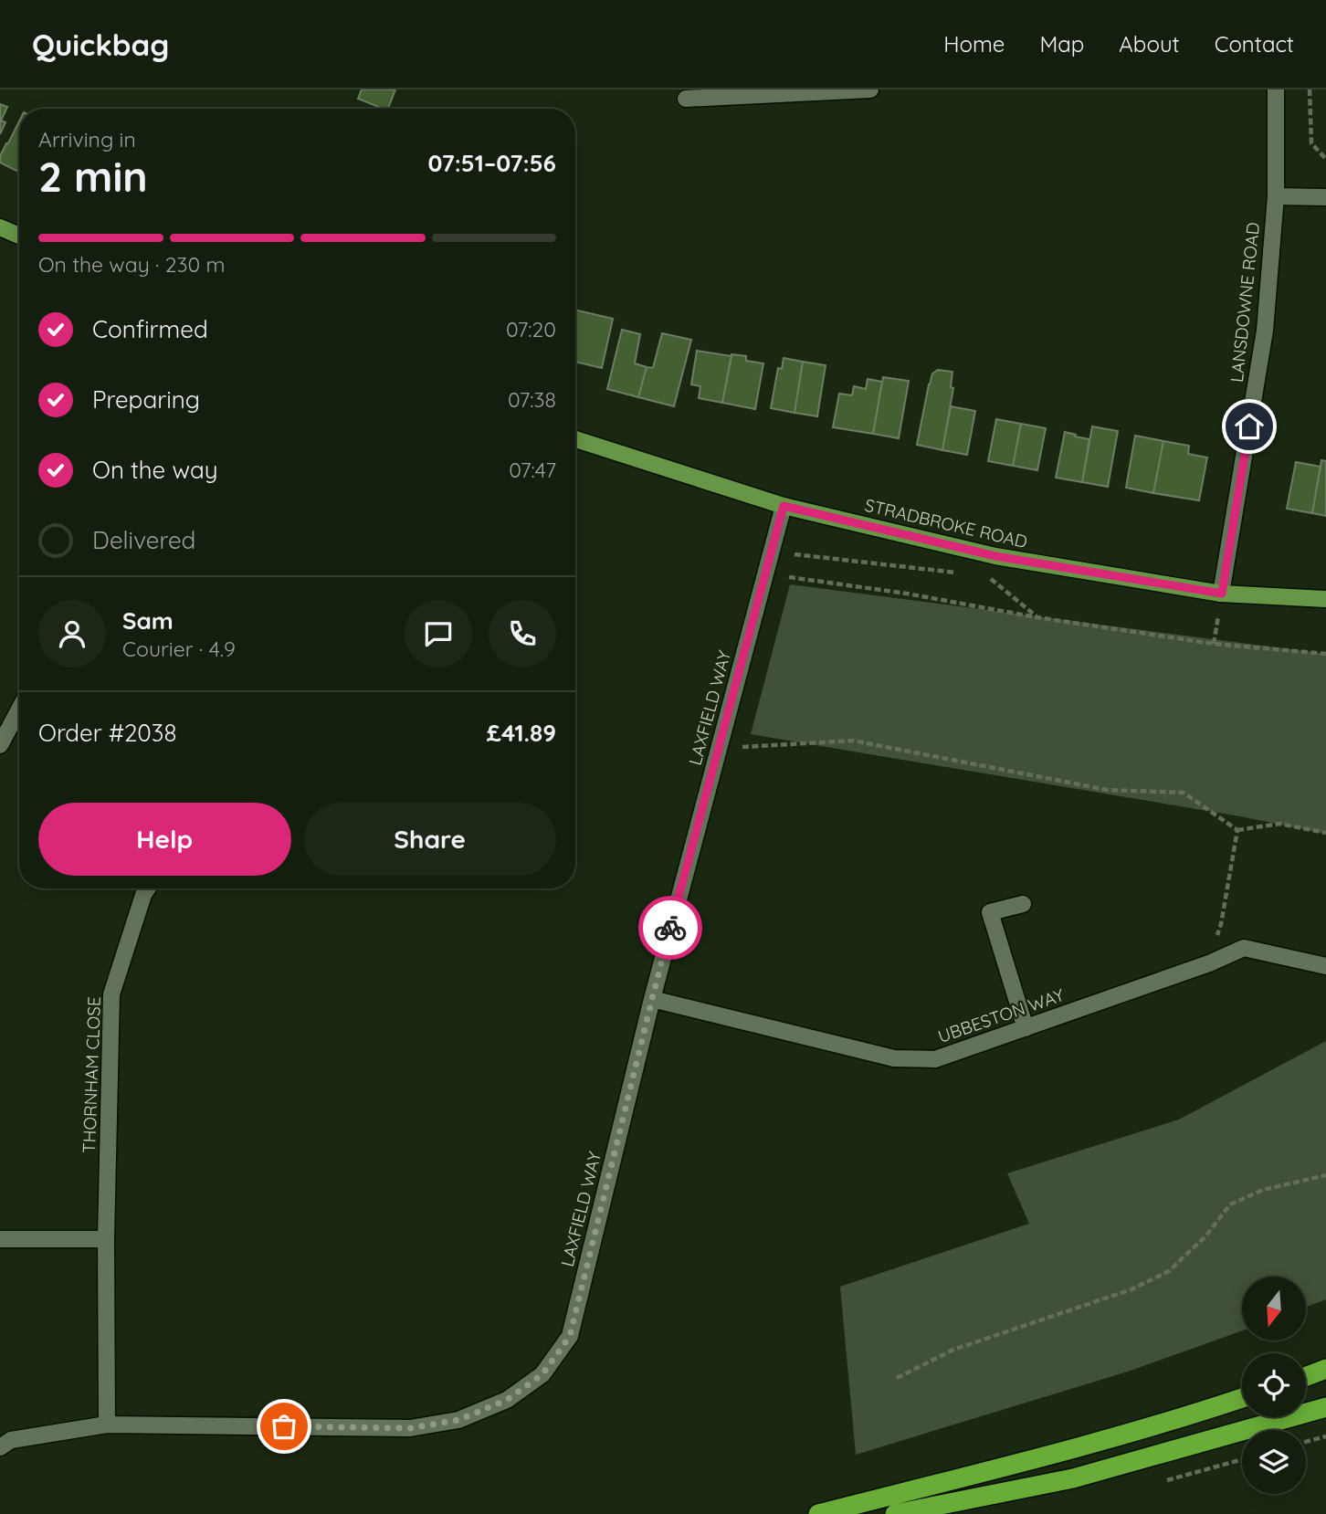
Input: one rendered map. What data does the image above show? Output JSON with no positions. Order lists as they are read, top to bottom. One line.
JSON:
{"streets":{"main road":["STRADBROKE ROAD"],"street":["LANSDOWNE ROAD","LAXFIELD WAY","UBBESTON WAY","THORNHAM CLOSE"]},"crossings":[["LANSDOWNE ROAD","STRADBROKE ROAD"],["STRADBROKE ROAD","LAXFIELD WAY"],["LAXFIELD WAY","UBBESTON WAY"],["LAXFIELD WAY","THORNHAM CLOSE"]],"north":"bottom","page":{"header":"Quickbag","nav":["Home","Map","About","Contact"],"heading":["2 min","Arriving in","07:51–07:56"],"panel":["Sam","Courier · 4.9","Order #2038","£41.89"],"bar":"On the way · 230 m","list":[["Confirmed","07:20"],["Preparing","07:38"],["On the way","07:47"],"Delivered"],"buttons":["Help","Share"]}}
